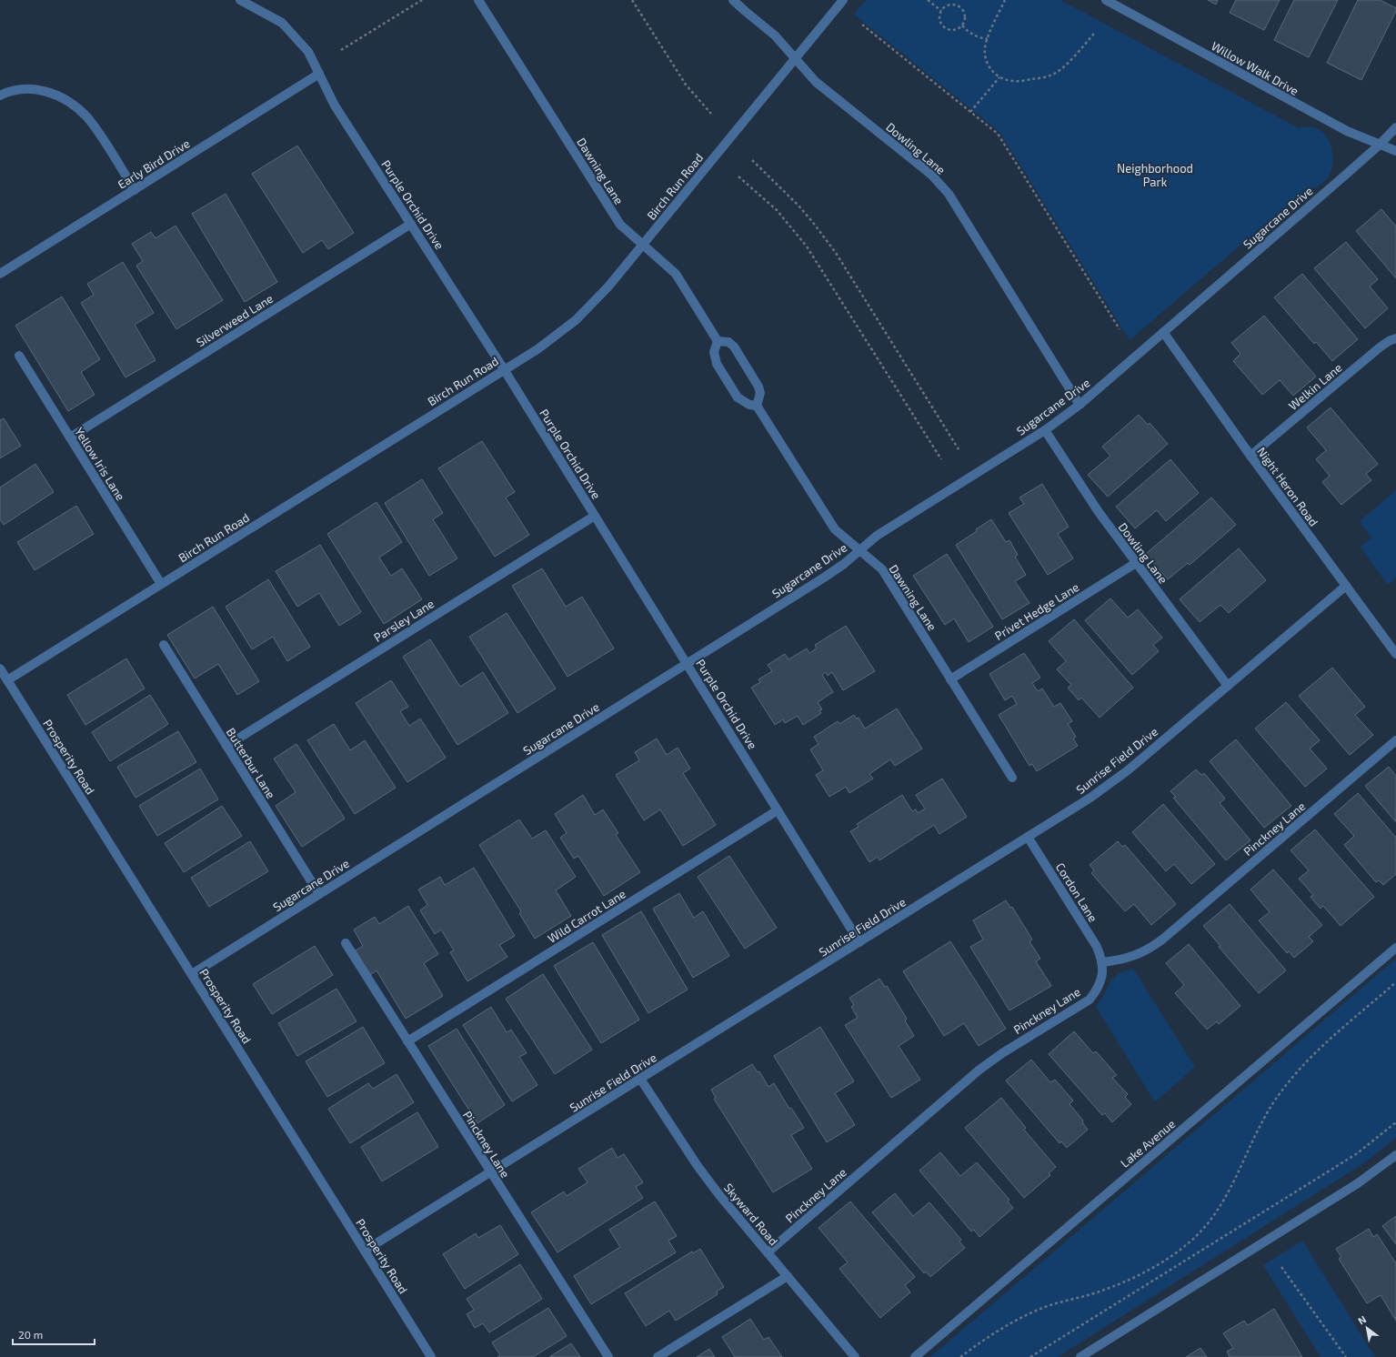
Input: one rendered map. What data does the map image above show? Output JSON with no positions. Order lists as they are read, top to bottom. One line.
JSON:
{"streets":{"street":["Willow Walk Drive","Dowling Lane","Early Bird Drive","Dawning Lane","Birch Run Road","Purple Orchid Drive","Sugarcane Drive","Silverweed Lane","Welkin Lane","Yellow Iris Lane","Night Heron Road","Privet Hedge Lane","Parsley Lane","Prosperity Road","Sunrise Field Drive","Butterbur Lane","Pinckney Lane","Cordon Lane","Wild Carrot Lane","Lake Avenue","Skyward Road"]},"crossings":[["Willow Walk Drive","Sugarcane Drive"],["Dowling Lane","Birch Run Road"],["Dowling Lane","Sugarcane Drive"],["Dowling Lane","Privet Hedge Lane"],["Dowling Lane","Sunrise Field Drive"],["Early Bird Drive","Purple Orchid Drive"],["Dawning Lane","Birch Run Road"],["Dawning Lane","Sugarcane Drive"],["Dawning Lane","Privet Hedge Lane"],["Birch Run Road","Purple Orchid Drive"],["Birch Run Road","Yellow Iris Lane"],["Birch Run Road","Prosperity Road"],["Purple Orchid Drive","Sugarcane Drive"],["Purple Orchid Drive","Silverweed Lane"],["Purple Orchid Drive","Parsley Lane"],["Purple Orchid Drive","Sunrise Field Drive"],["Purple Orchid Drive","Wild Carrot Lane"],["Sugarcane Drive","Night Heron Road"],["Sugarcane Drive","Prosperity Road"],["Sugarcane Drive","Butterbur Lane"],["Silverweed Lane","Yellow Iris Lane"],["Welkin Lane","Night Heron Road"],["Night Heron Road","Sunrise Field Drive"],["Parsley Lane","Butterbur Lane"],["Prosperity Road","Sunrise Field Drive"],["Sunrise Field Drive","Pinckney Lane"],["Sunrise Field Drive","Cordon Lane"],["Sunrise Field Drive","Skyward Road"],["Pinckney Lane","Cordon Lane"],["Pinckney Lane","Wild Carrot Lane"],["Pinckney Lane","Skyward Road"]],"parks":["Neighborhood Park"],"scale_bar":"20 m","north":"top left"}
